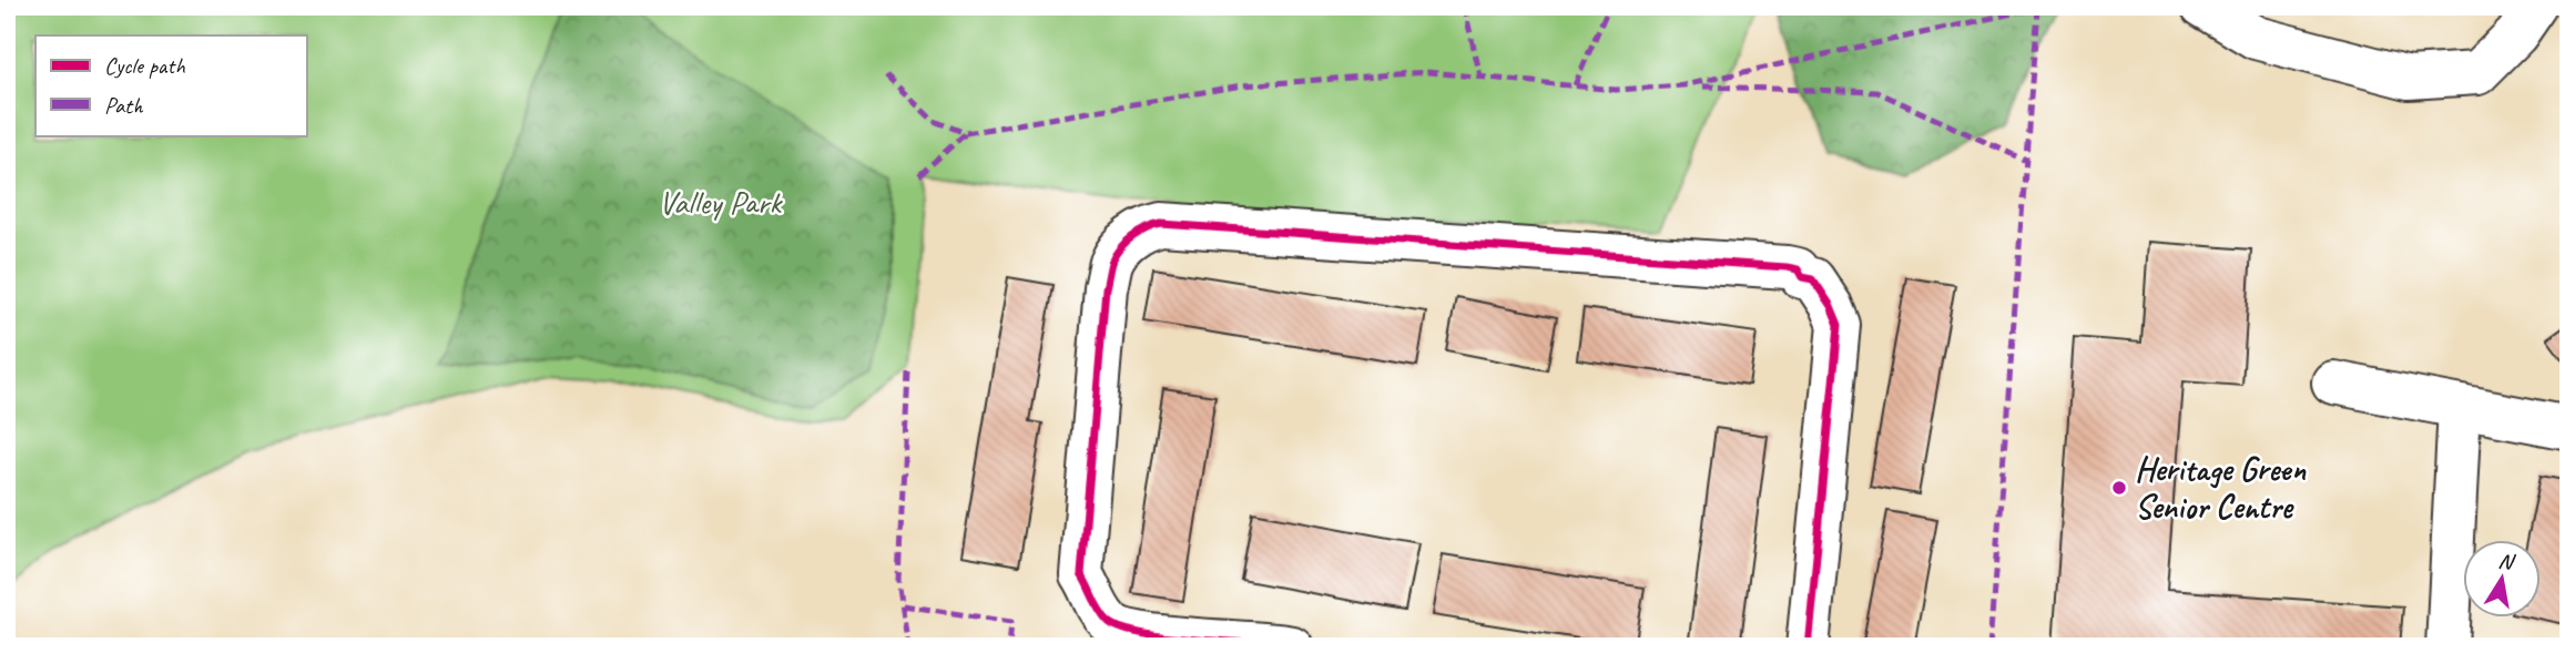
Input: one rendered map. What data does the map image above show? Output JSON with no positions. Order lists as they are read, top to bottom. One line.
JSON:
{"parks":["Valley Park"],"places":["Heritage Green Senior Centre"],"legend":["Cycle path","Path"],"north":"top"}
